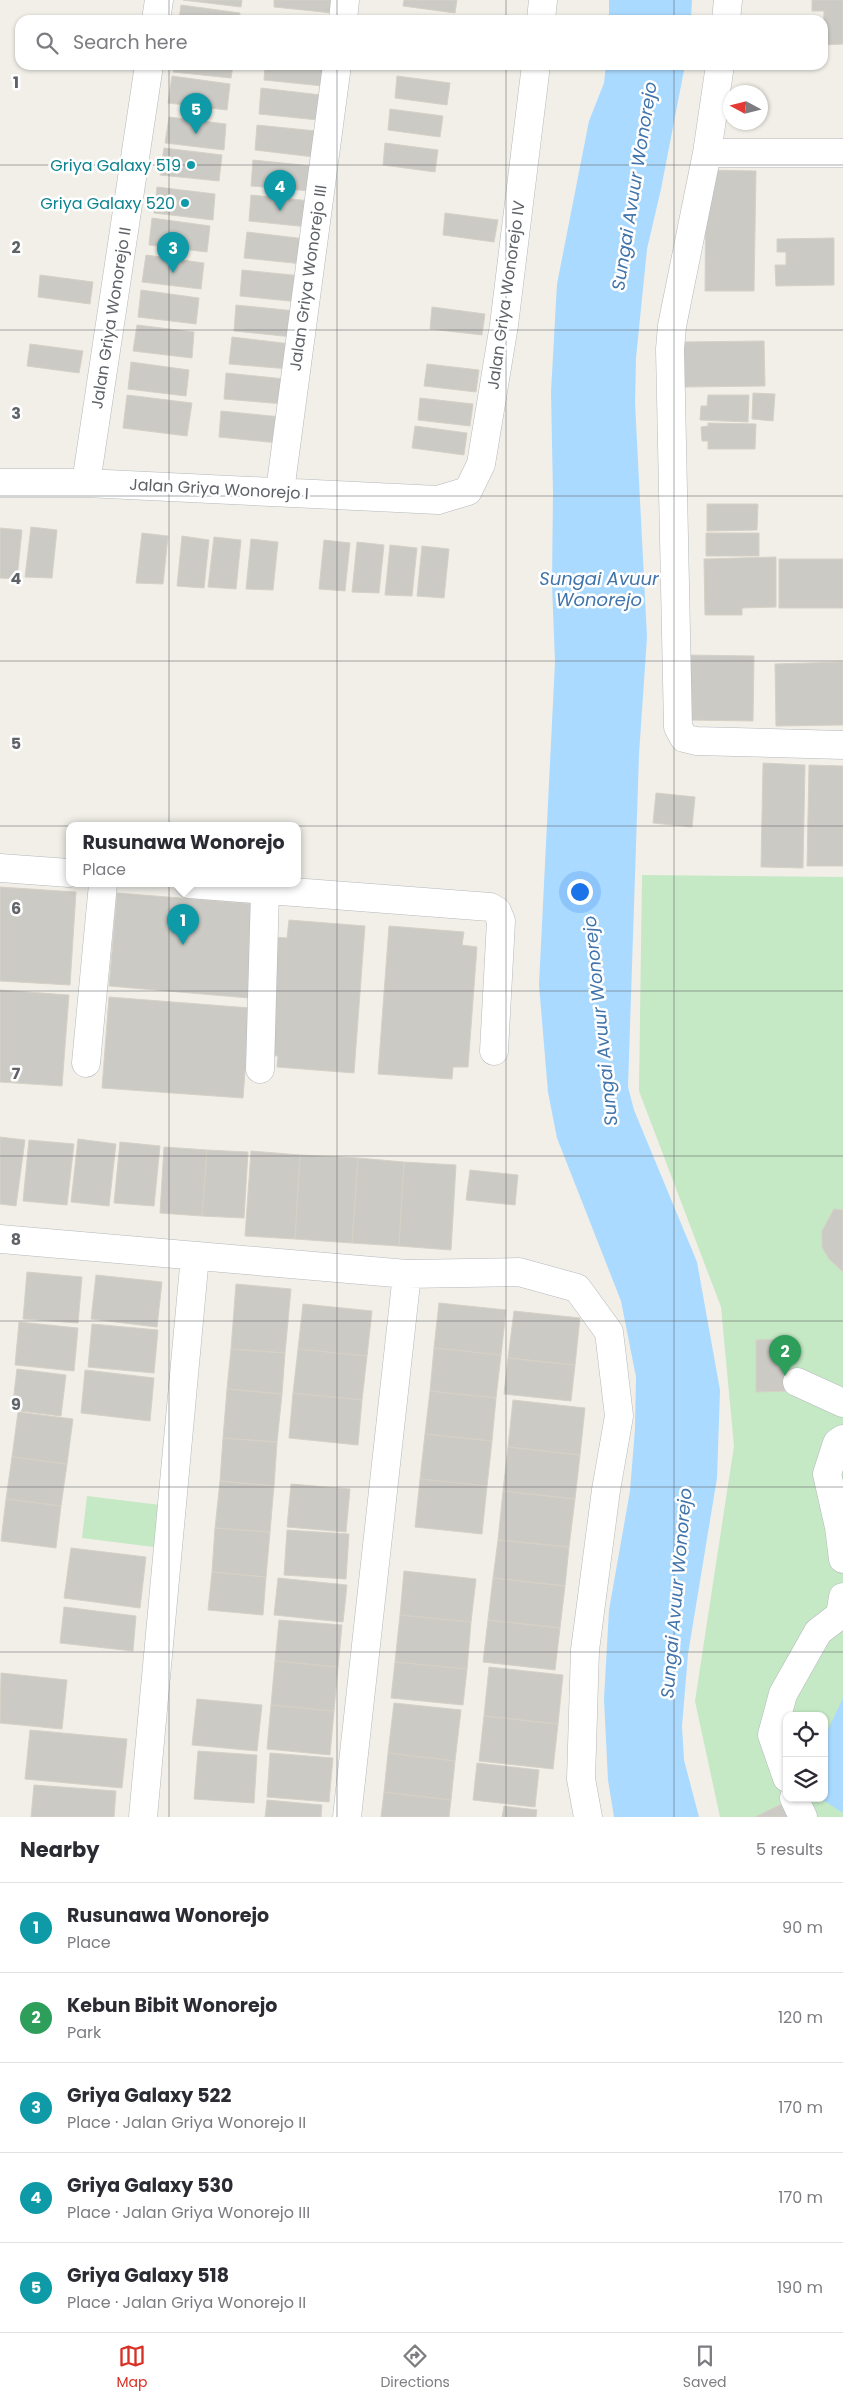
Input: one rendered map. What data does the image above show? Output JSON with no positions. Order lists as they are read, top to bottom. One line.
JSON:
{"streets":{"street":["Jalan Griya Wonorejo III","Jalan Griya Wonorejo IV","Jalan Griya Wonorejo II","Jalan Griya Wonorejo I"]},"crossings":[["Jalan Griya Wonorejo III","Jalan Griya Wonorejo I"],["Jalan Griya Wonorejo IV","Jalan Griya Wonorejo I"],["Jalan Griya Wonorejo II","Jalan Griya Wonorejo I"]],"water":["Sungai Avuur Wonorejo"],"places":["Griya Galaxy 519","Griya Galaxy 520"],"north":"left","page":{"search":"Search here","pins":["5","4","3","1","2"],"popup":["Rusunawa Wonorejo","Place"],"heading":["Nearby","5 results"],"list":[{"mark":"1","name":"Rusunawa Wonorejo","note":"Place","value":"90 m"},{"mark":"2","name":"Kebun Bibit Wonorejo","note":"Park","value":"120 m"},{"mark":"3","name":"Griya Galaxy 522","note":"Place · Jalan Griya Wonorejo II","value":"170 m"},{"mark":"4","name":"Griya Galaxy 530","note":"Place · Jalan Griya Wonorejo III","value":"170 m"},{"mark":"5","name":"Griya Galaxy 518","note":"Place · Jalan Griya Wonorejo II","value":"190 m"}],"nav":["Map","Directions","Saved"]},"grid":{"rows":["1","2","3","4","5","6","7","8","9"]}}
